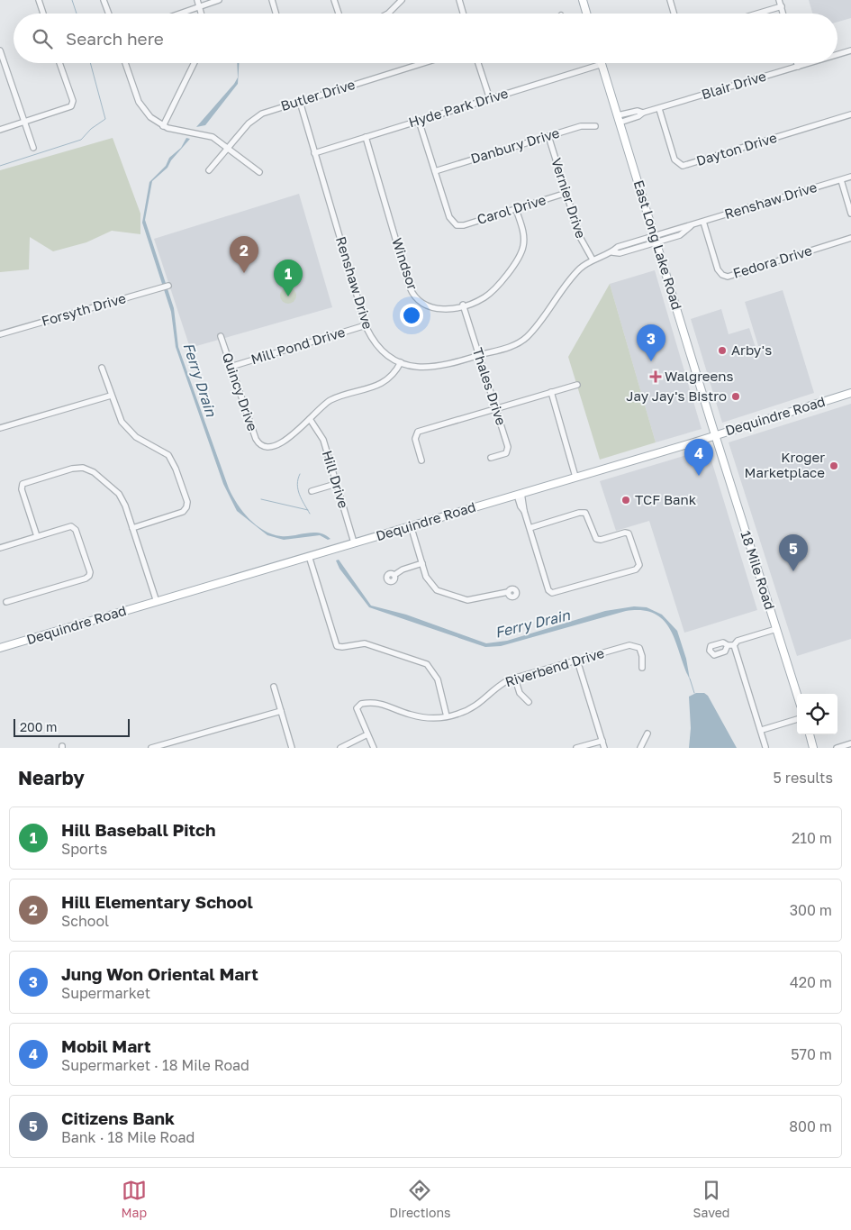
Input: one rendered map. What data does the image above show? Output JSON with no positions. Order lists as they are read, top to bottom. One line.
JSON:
{"streets":{"main road":["East Long Lake Road","Dequindre Road","18 Mile Road"],"street":["Blair Drive","Butler Drive","Hyde Park Drive","Danbury Drive","Dayton Drive","Vernier Drive","Renshaw Drive","Carol Drive","Fedora Drive","Windsor","Forsyth Drive","Mill Pond Drive","Thales Drive","Quincy Drive","Hill Drive","Riverbend Drive"]},"crossings":[["Blair Drive","Dayton Drive"],["Blair Drive","East Long Lake Road"],["Butler Drive","Renshaw Drive"],["Hyde Park Drive","Renshaw Drive"],["Hyde Park Drive","East Long Lake Road"],["Hyde Park Drive","Windsor"],["Danbury Drive","Vernier Drive"],["Danbury Drive","Carol Drive"],["Vernier Drive","Renshaw Drive"],["Vernier Drive","Carol Drive"],["Renshaw Drive","East Long Lake Road"],["Renshaw Drive","Fedora Drive"],["Renshaw Drive","Mill Pond Drive"],["Renshaw Drive","Thales Drive"],["Carol Drive","Windsor"],["East Long Lake Road","Dequindre Road"],["East Long Lake Road","18 Mile Road"],["Windsor","Thales Drive"],["Mill Pond Drive","Quincy Drive"],["Quincy Drive","Hill Drive"],["Dequindre Road","Hill Drive"],["Dequindre Road","18 Mile Road"]],"water":["Ferry Drain"],"places":{"other":["Arby's","Jay Jay's Bistro","Kroger Marketplace","TCF Bank"],"health":["Walgreens"]},"scale_bar":"200 m","page":{"search":"Search here","pins":["2","1","3","4","5"],"scale":"200 m","heading":["Nearby","5 results"],"list":[{"mark":"1","name":"Hill Baseball Pitch","note":"Sports","value":"210 m"},{"mark":"2","name":"Hill Elementary School","note":"School","value":"300 m"},{"mark":"3","name":"Jung Won Oriental Mart","note":"Supermarket","value":"420 m"},{"mark":"4","name":"Mobil Mart","note":"Supermarket · 18 Mile Road","value":"570 m"},{"mark":"5","name":"Citizens Bank","note":"Bank · 18 Mile Road","value":"800 m"}],"nav":["Map","Directions","Saved"]}}
